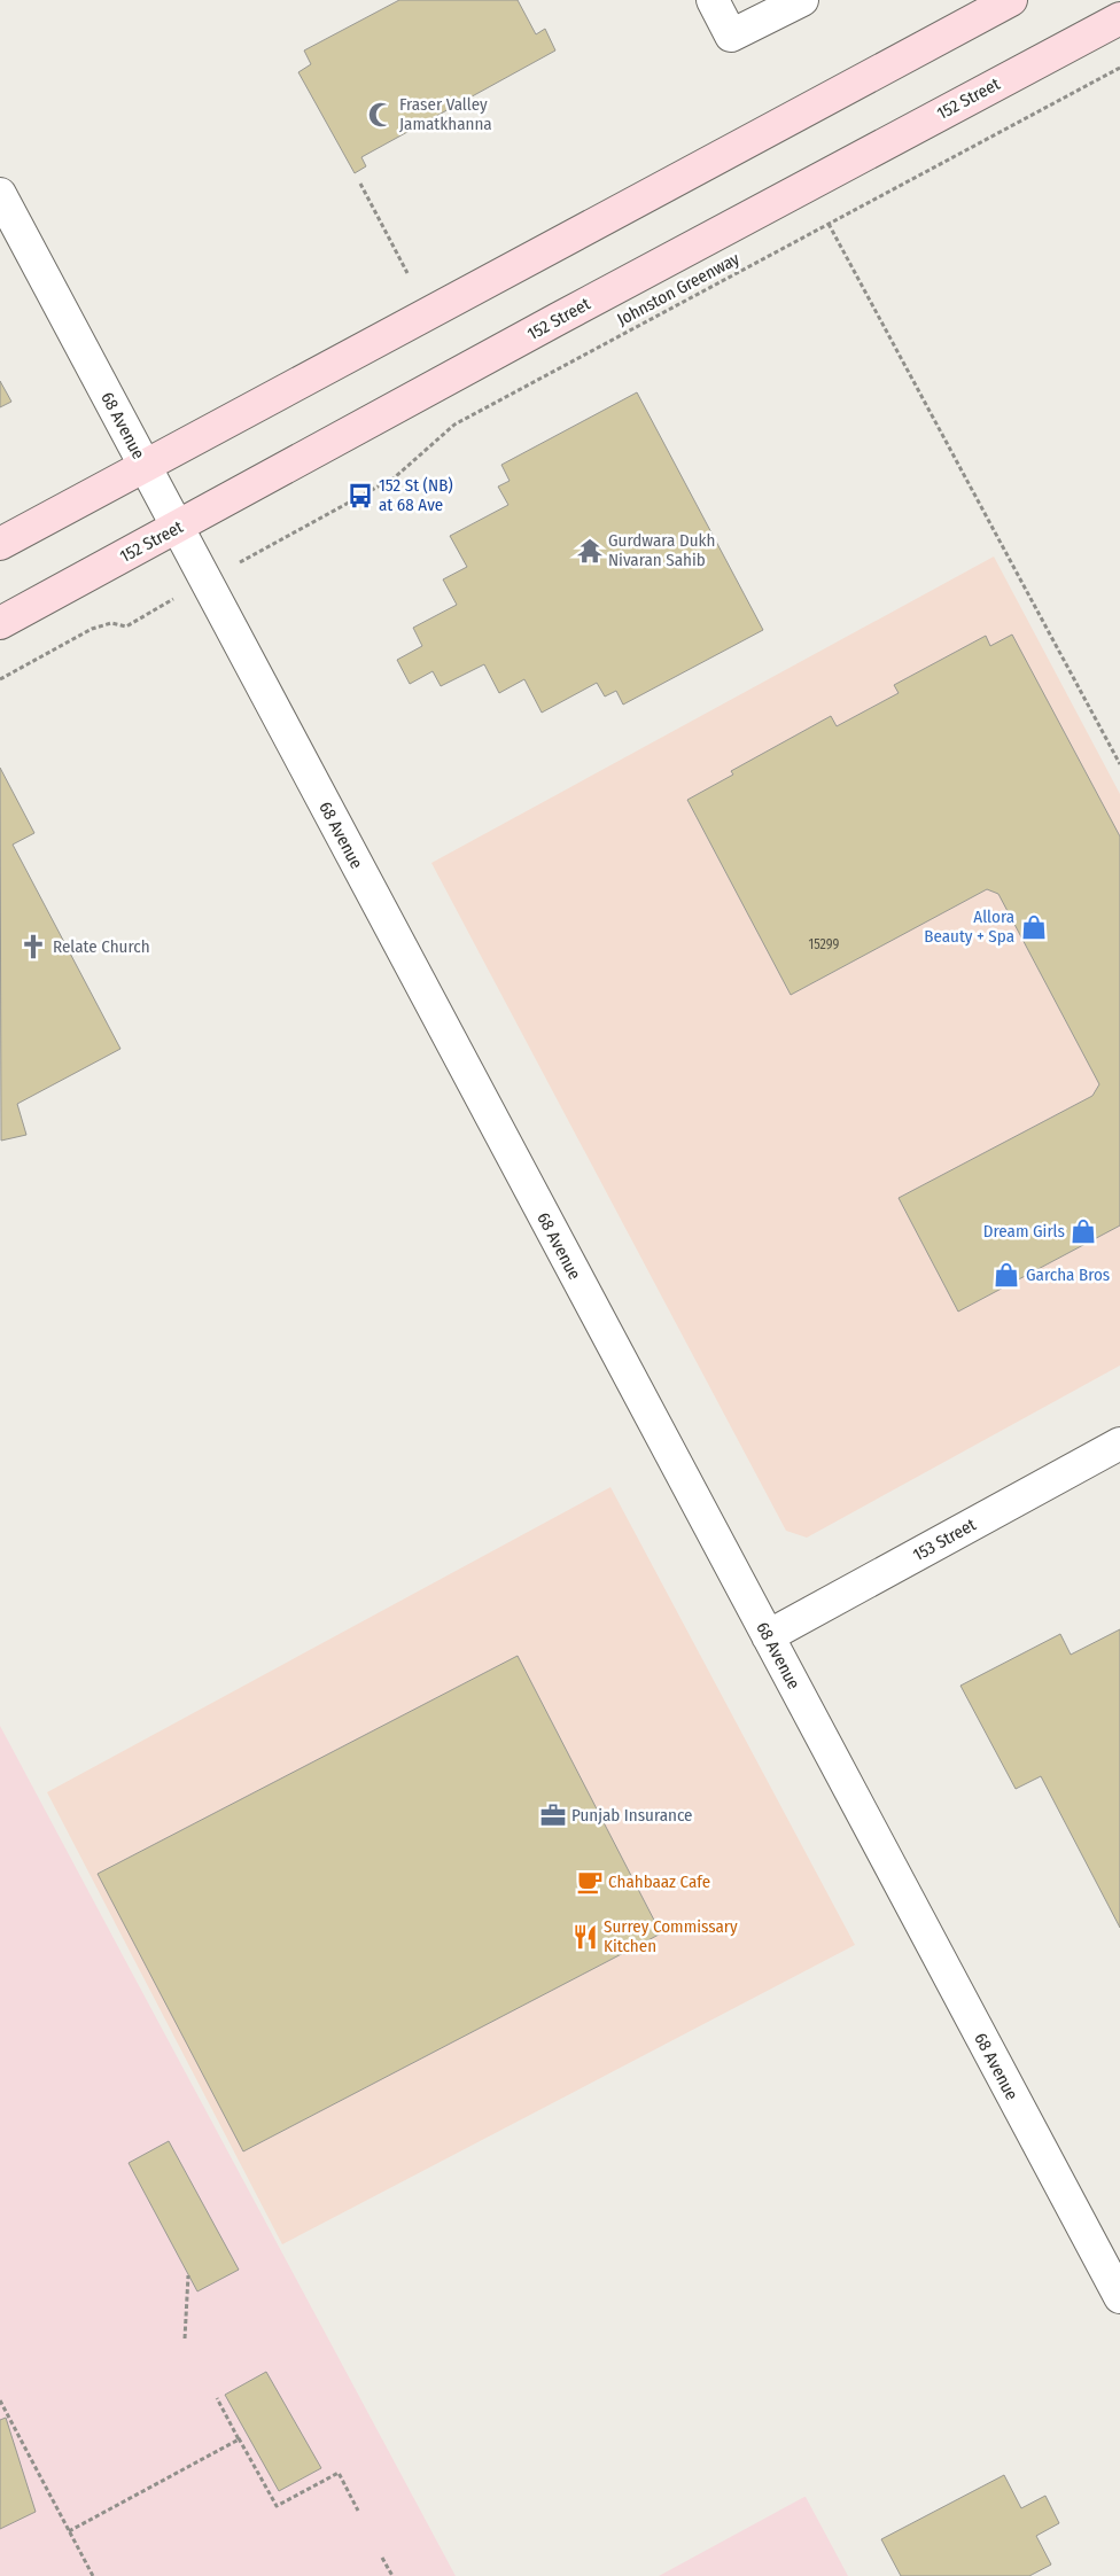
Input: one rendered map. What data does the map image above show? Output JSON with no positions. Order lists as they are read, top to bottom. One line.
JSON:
{"streets":{"main road":["152 Street"],"street":["68 Avenue","153 Street"],"path":["Johnston Greenway"]},"crossings":[["152 Street","68 Avenue"],["68 Avenue","153 Street"]],"places":{"mosque":["Fraser Valley Jamatkhanna"],"bus stop":["152 St (NB) at 68 Ave"],"temple":["Gurdwara Dukh Nivaran Sahib"],"shop":["Allora Beauty + Spa","Dream Girls","Garcha Bros"],"church":["Relate Church"],"office":["Punjab Insurance"],"cafe":["Chahbaaz Cafe"],"restaurant":["Surrey Commissary Kitchen"]},"house_numbers":["15299"]}
